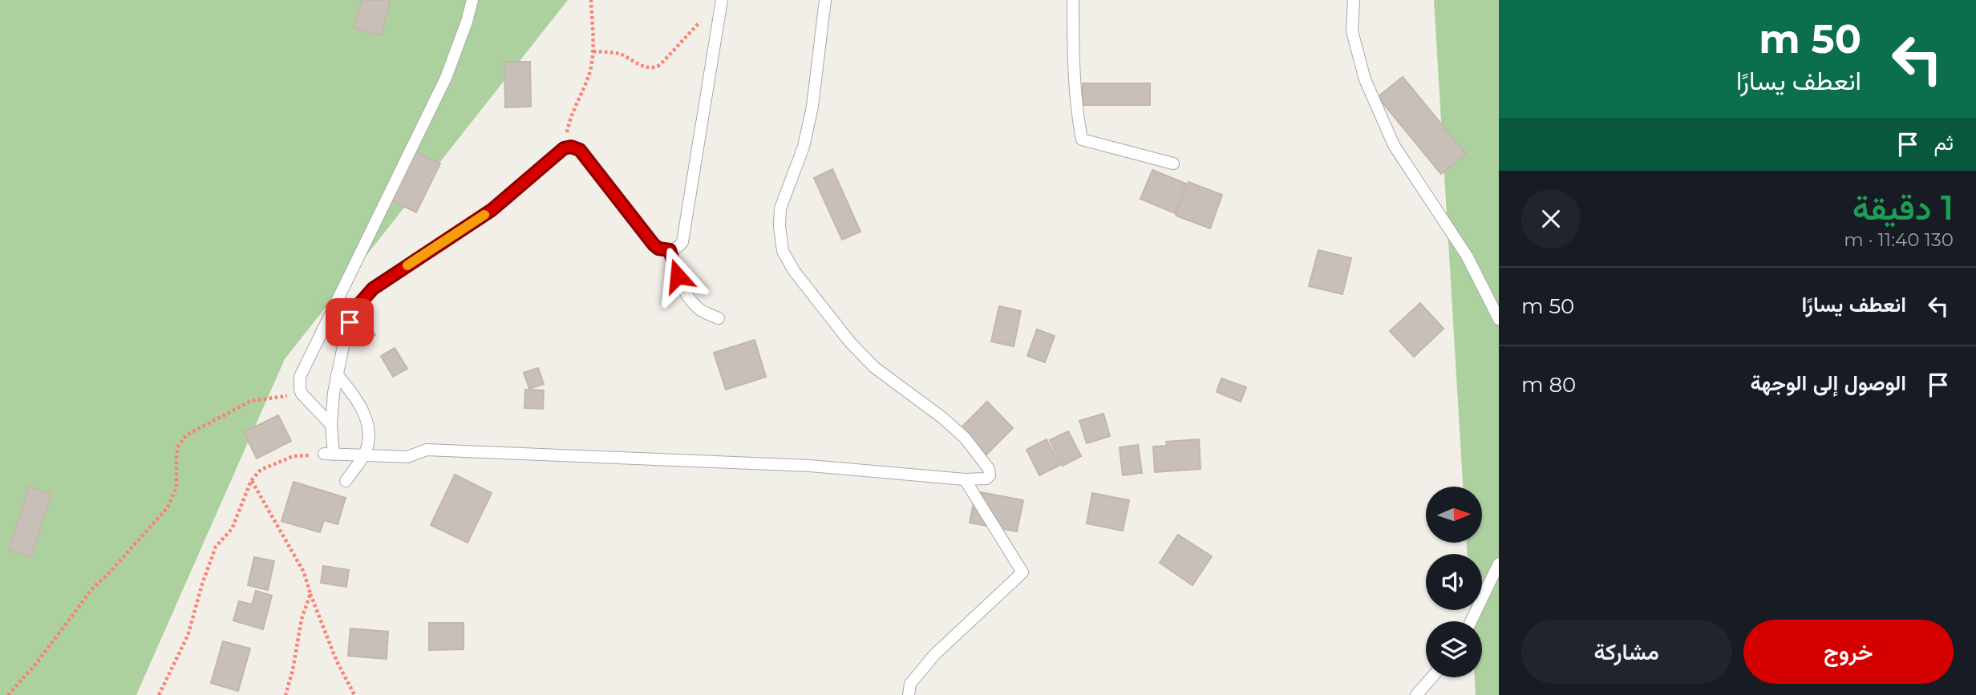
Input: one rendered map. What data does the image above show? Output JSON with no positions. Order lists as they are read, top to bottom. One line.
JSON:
{"north":"right","page":{"turn":["50 m","انعطف يسارًا"],"then":"ثم","heading":["1 دقيقة","130 m · 11:40"],"list":[{"name":"انعطف يسارًا","value":"50 m"},{"name":"الوصول إلى الوجهة","value":"80 m"}],"buttons":["خروج","مشاركة"]}}
